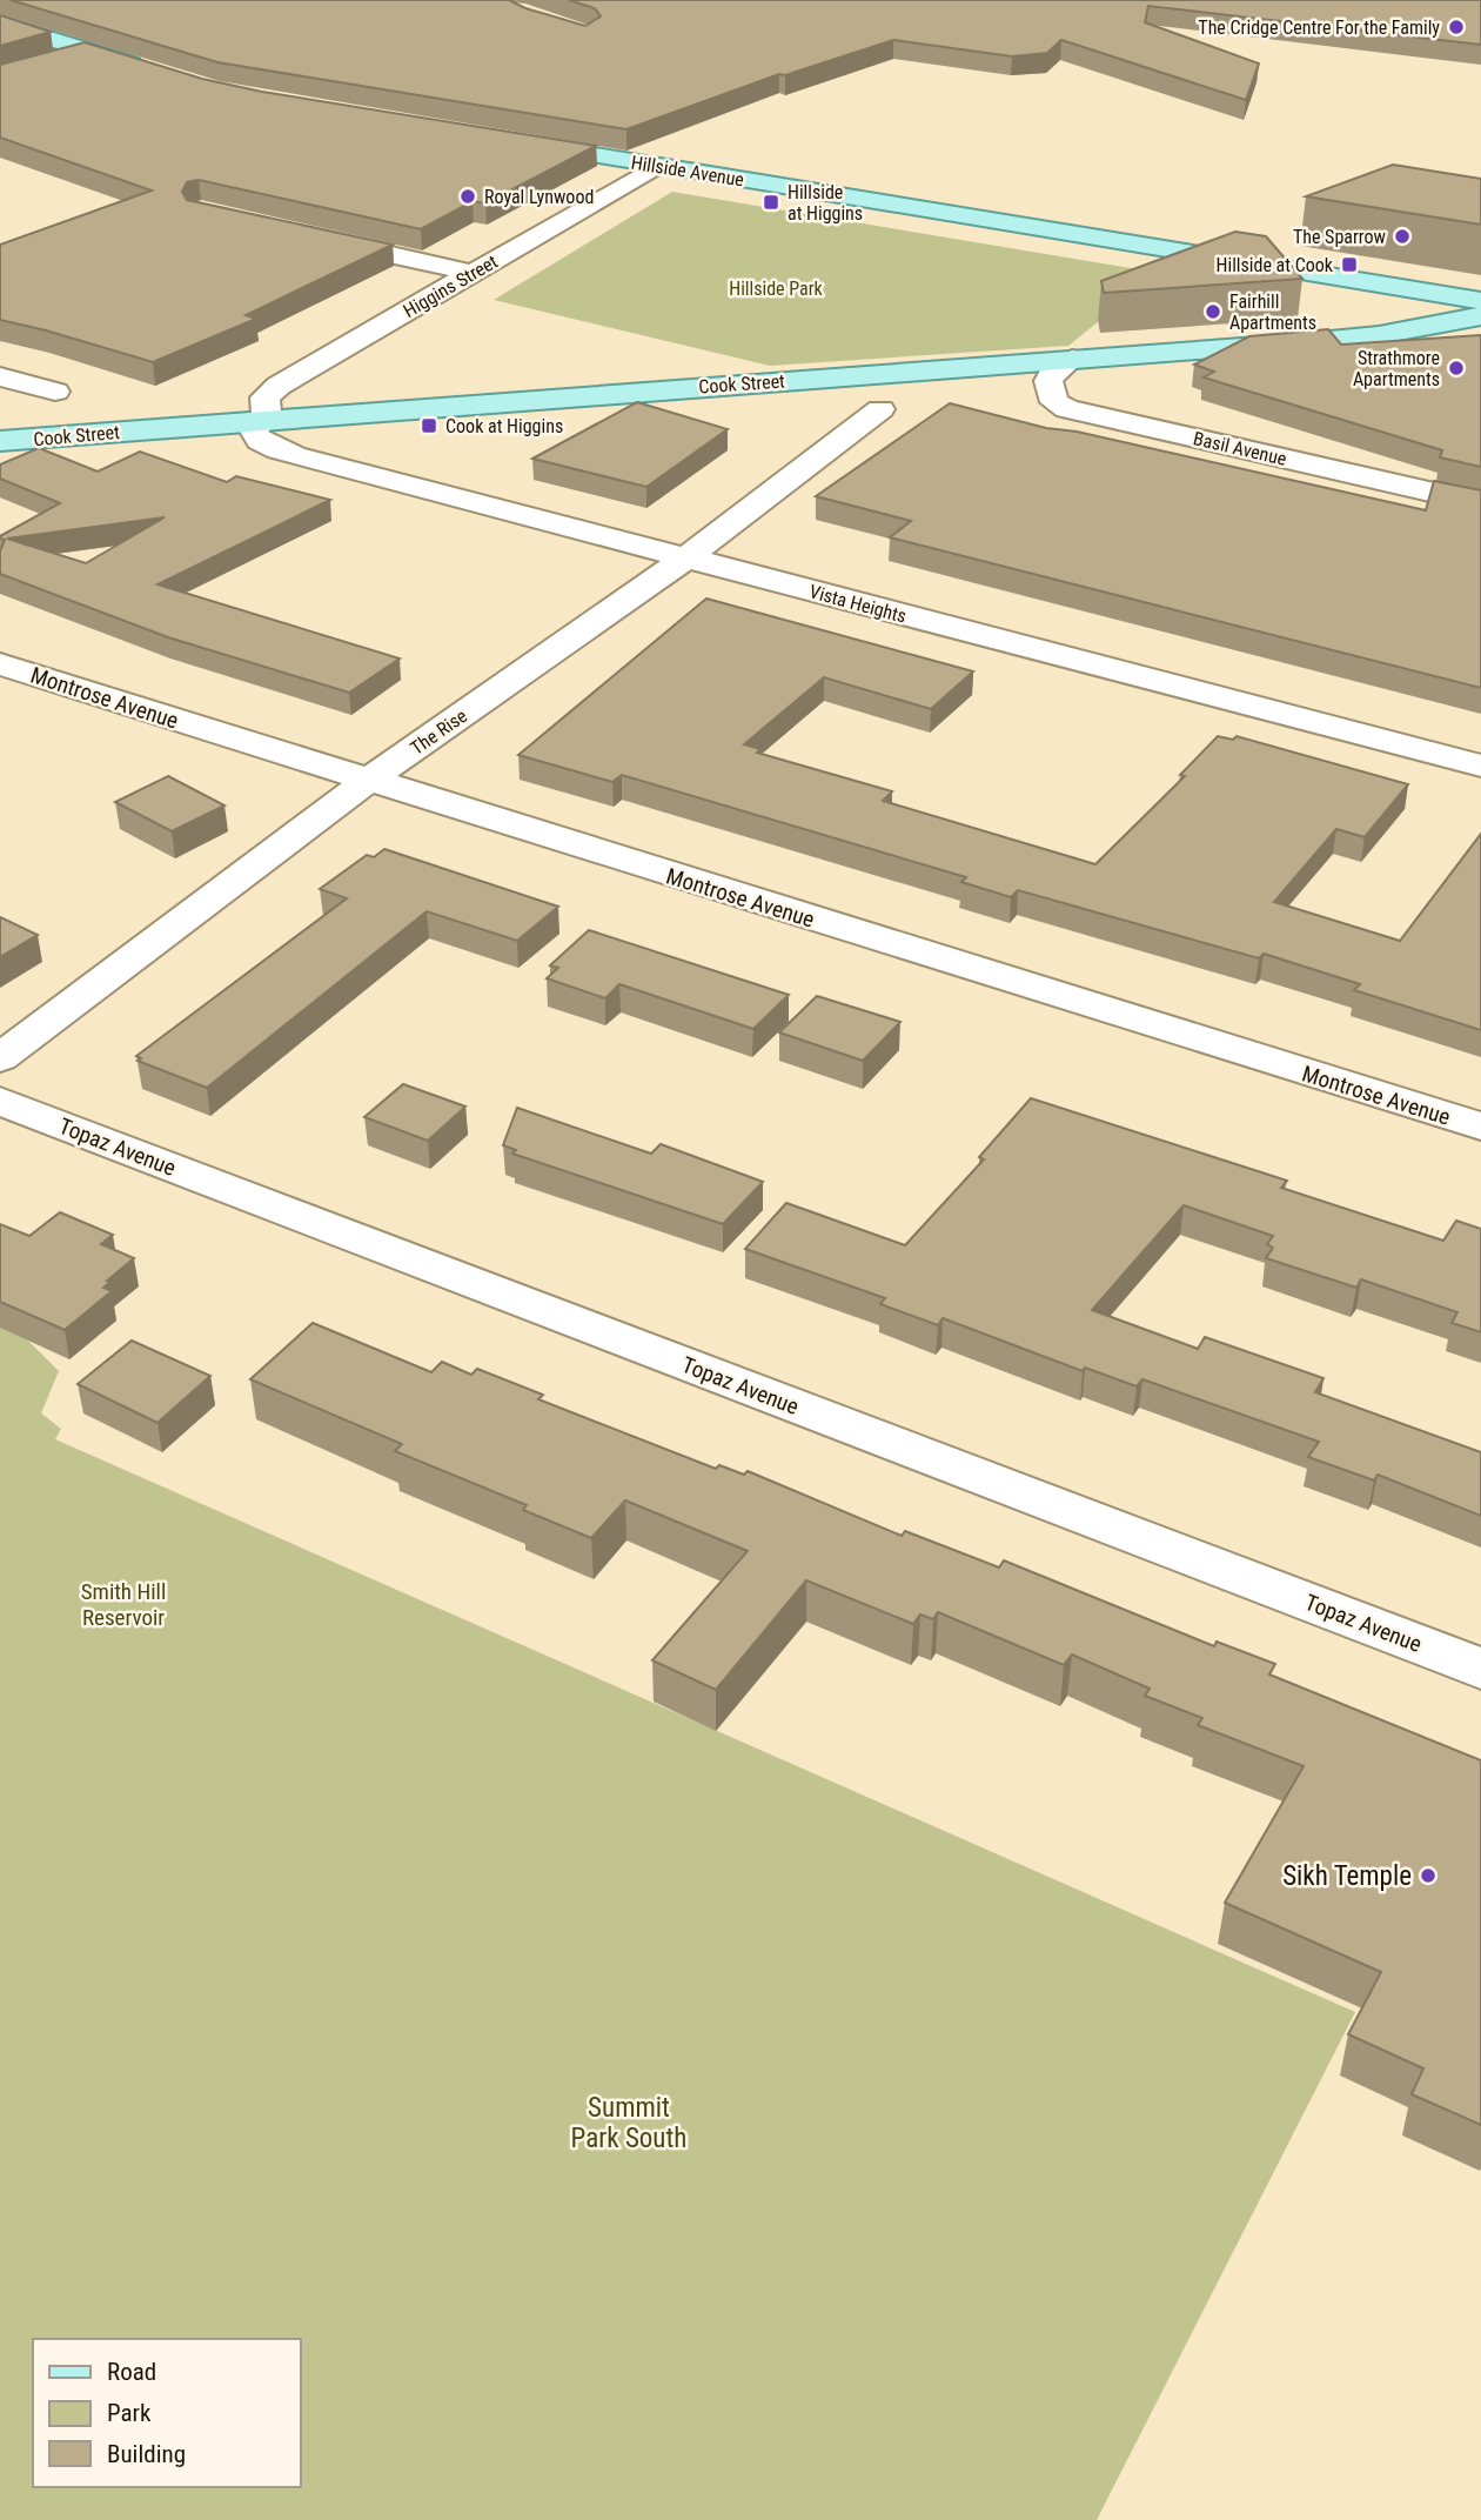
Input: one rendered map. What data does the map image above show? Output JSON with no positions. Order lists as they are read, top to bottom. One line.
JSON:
{"streets":{"main road":["Hillside Avenue","Cook Street"],"street":["Higgins Street","Basil Avenue","Vista Heights","Montrose Avenue","The Rise","Topaz Avenue"]},"crossings":[["Hillside Avenue","Higgins Street"],["Higgins Street","Cook Street"],["Higgins Street","Vista Heights"],["Cook Street","Basil Avenue"],["Cook Street","Vista Heights"],["Vista Heights","The Rise"],["Montrose Avenue","The Rise"]],"parks":["Hillside Park","Smith Hill Reservoir","Summit Park South"],"places":{"other":["The Cridge Centre For the Family","Royal Lynwood","The Sparrow","Fairhill Apartments","Strathmore Apartments","Sikh Temple"],"transit":["Hillside at Higgins","Hillside at Cook","Cook at Higgins"]},"legend":["Road","Park","Building"]}
